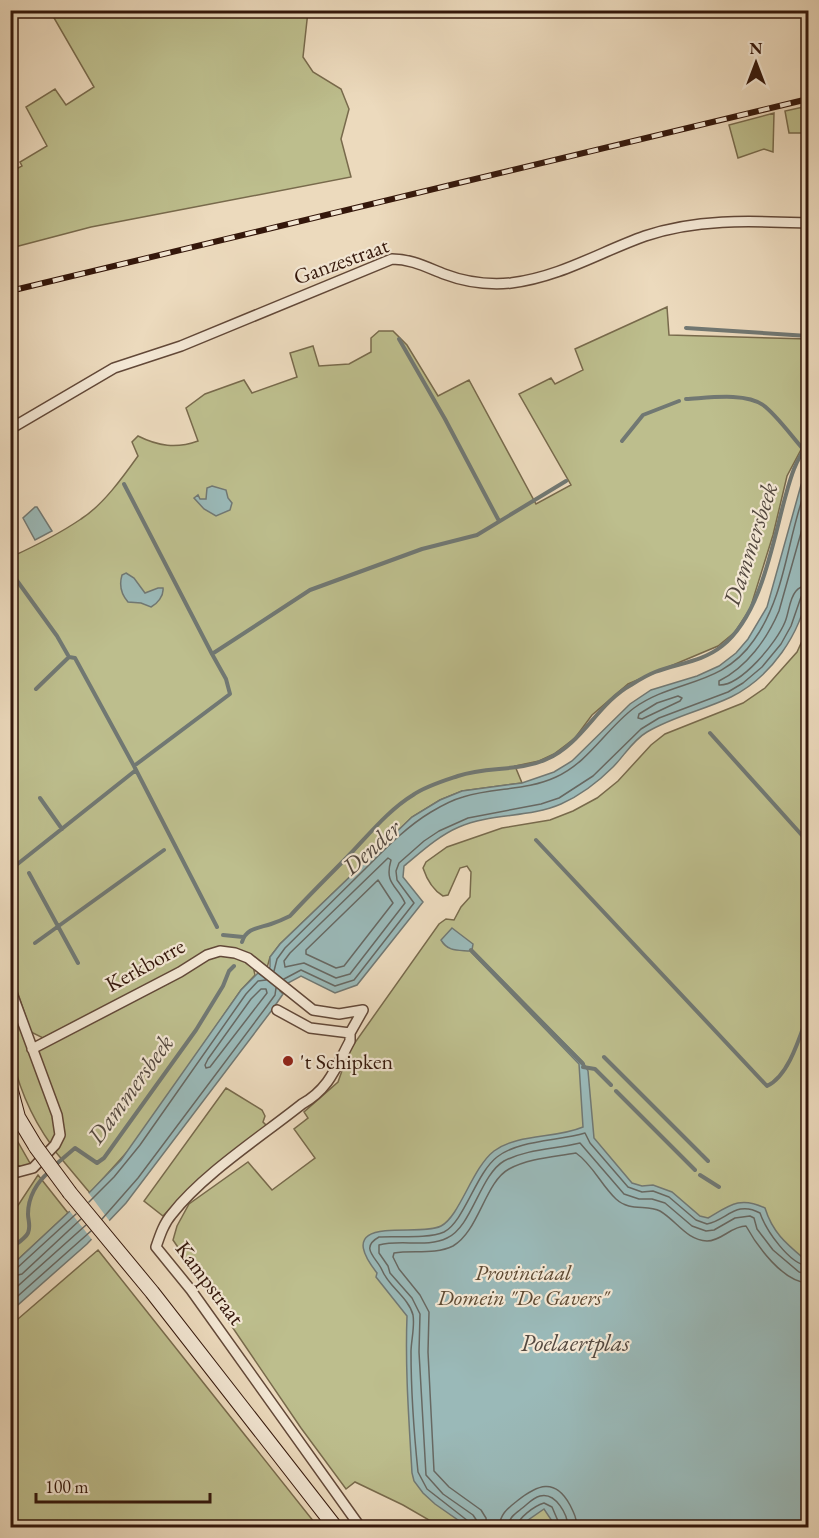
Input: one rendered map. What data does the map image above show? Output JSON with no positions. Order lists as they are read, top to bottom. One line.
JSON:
{"streets":{"street":["Ganzestraat","Kerkborre","Kampstraat"]},"crossings":[["Kerkborre","Kampstraat"]],"water":["Dammersbeek","Dender","Poelaertplas"],"parks":["Provinciaal Domein \"De Gavers\""],"places":["'t Schipken"],"scale_bar":"100 m","north":"top"}
